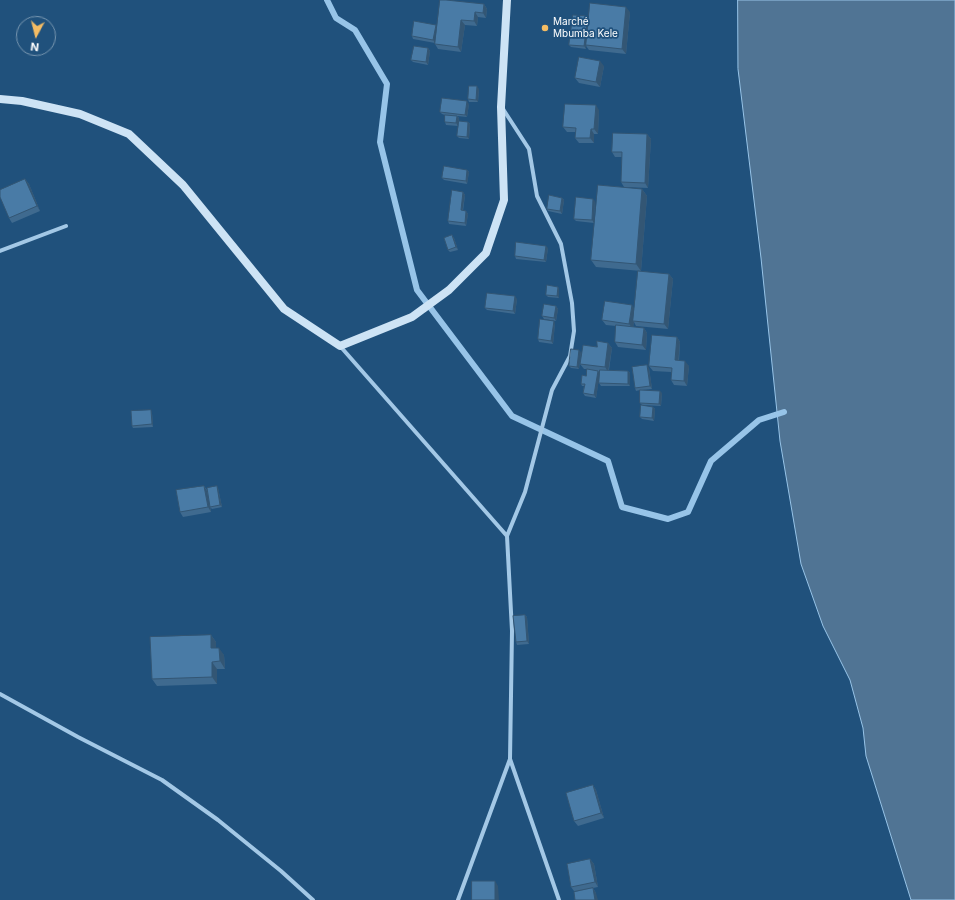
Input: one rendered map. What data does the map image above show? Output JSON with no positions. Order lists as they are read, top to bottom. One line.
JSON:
{"places":["Marché Mbumba Kele"],"north":"bottom"}
